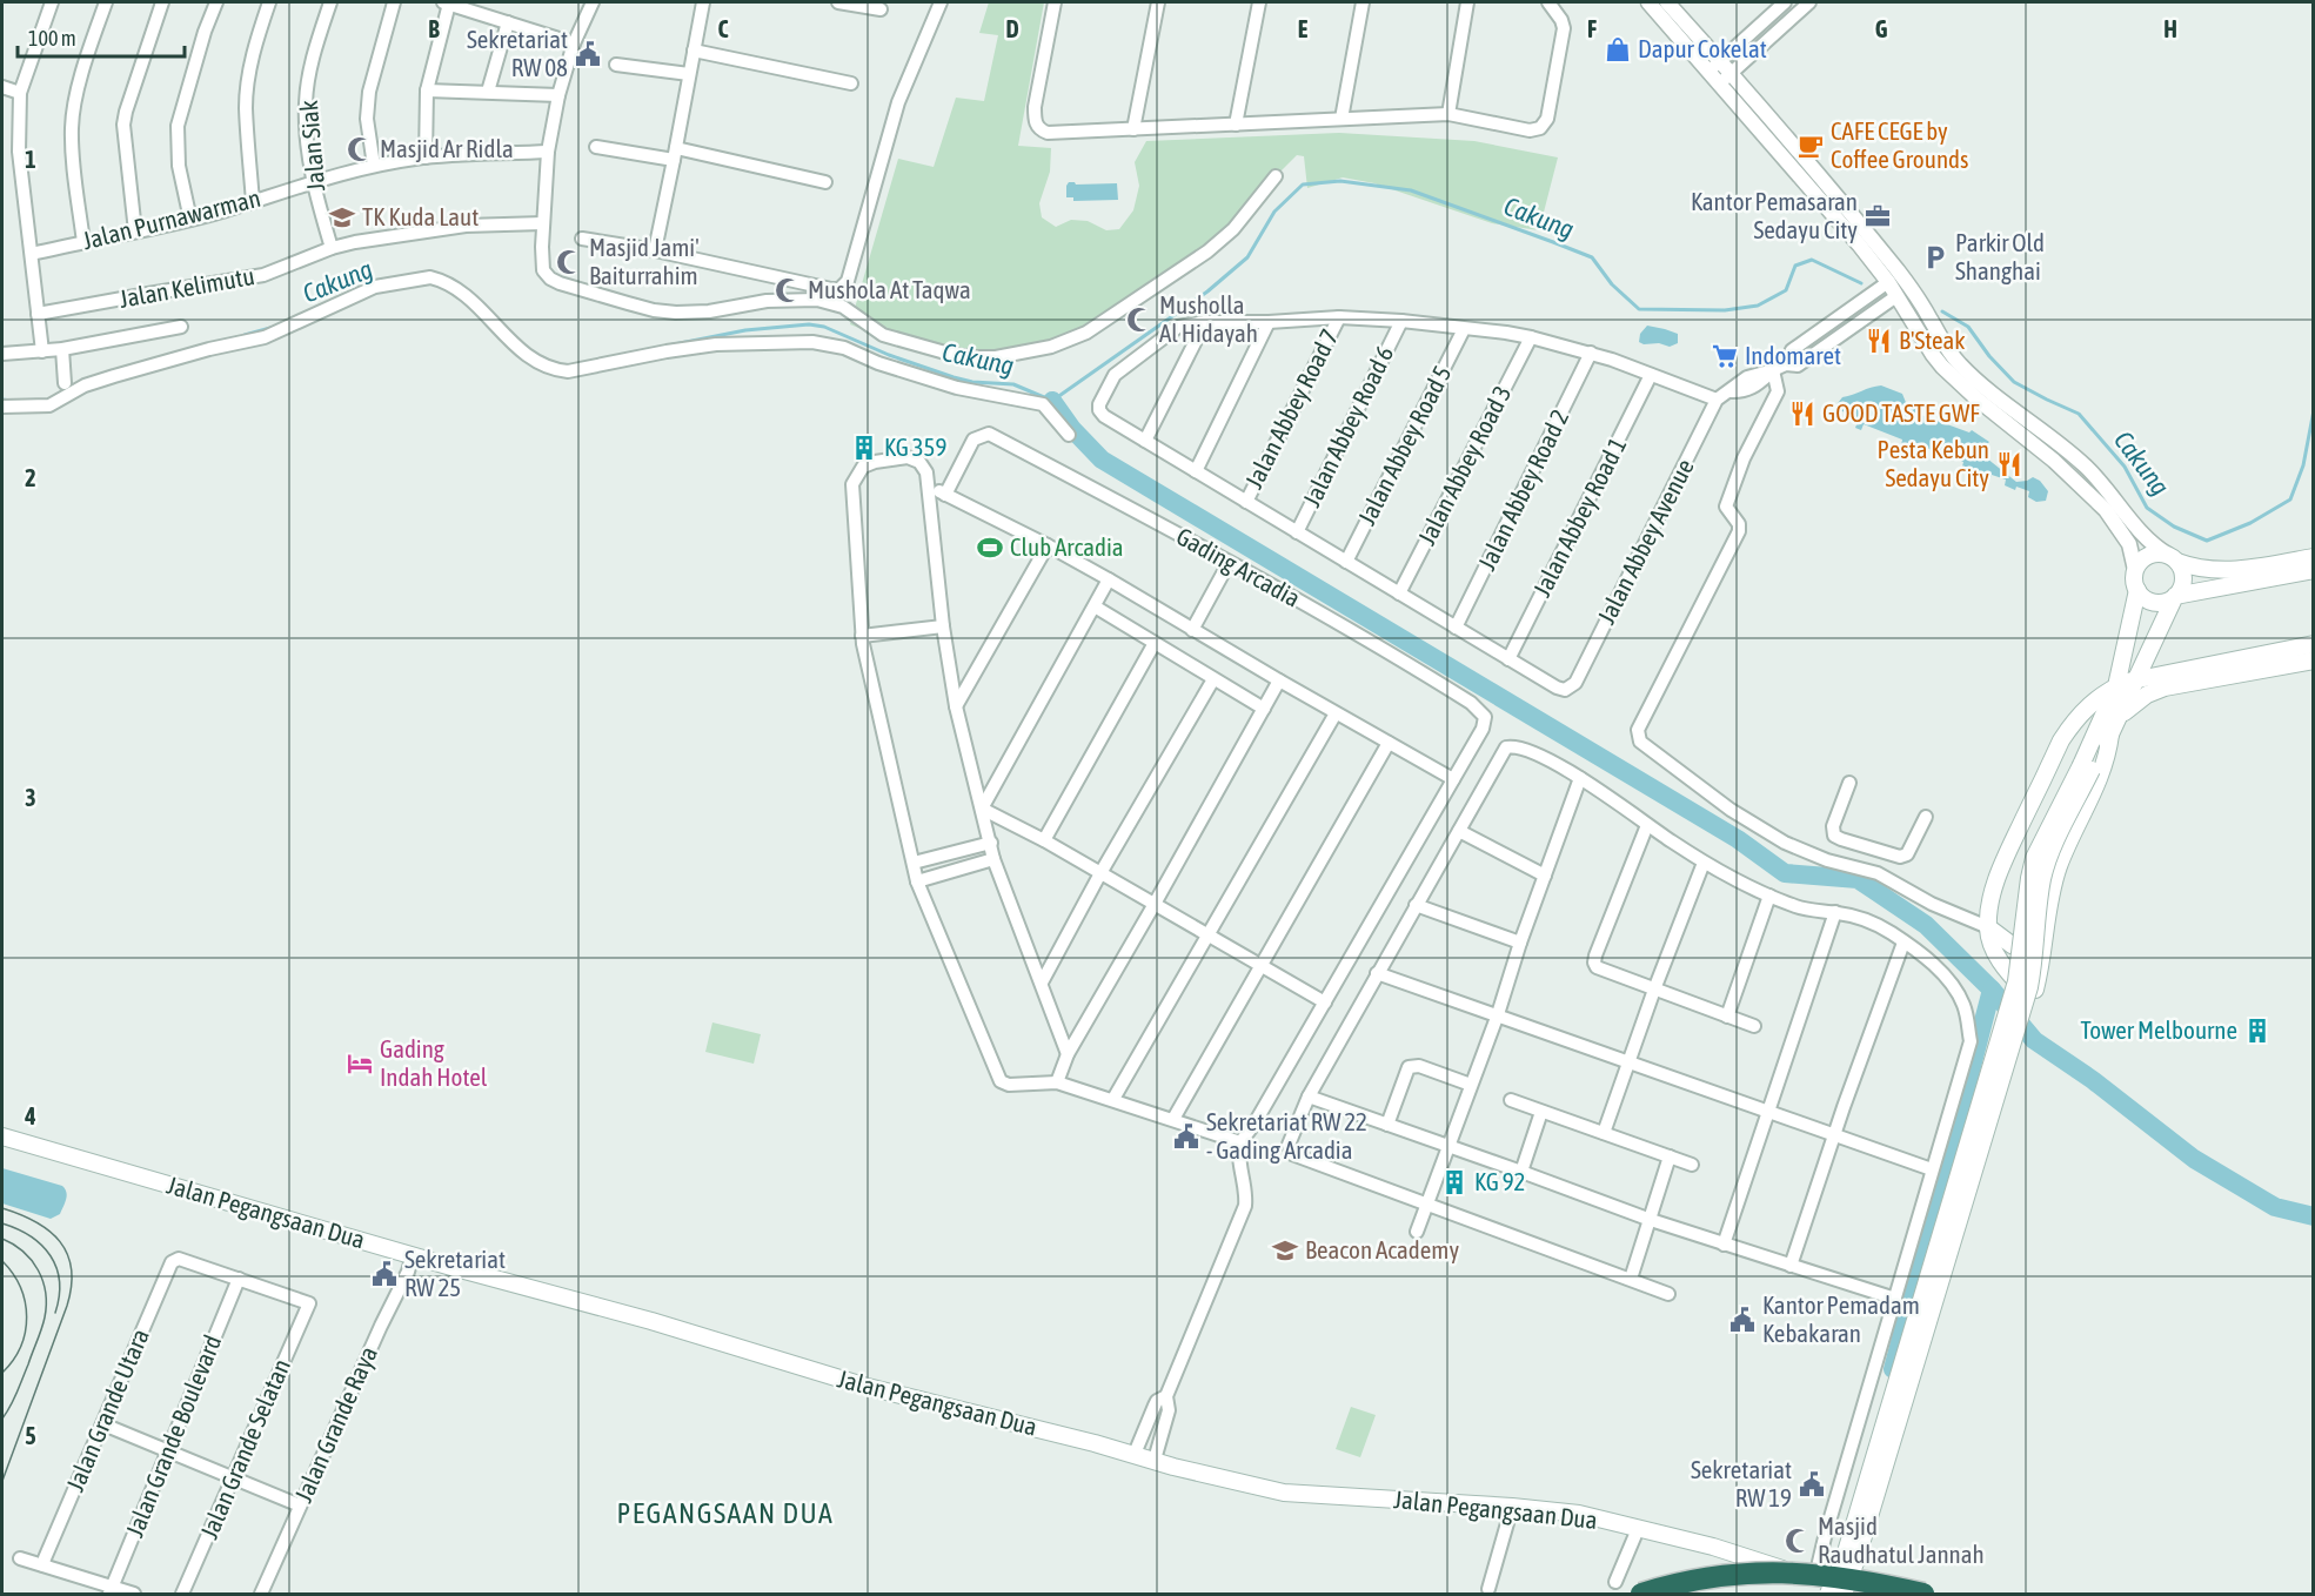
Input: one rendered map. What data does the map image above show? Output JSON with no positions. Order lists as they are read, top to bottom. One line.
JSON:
{"streets":{"main road":["Jalan Pegangsaan Dua"],"street":["Jalan Siak","Jalan Purnawarman","Jalan Kelimutu","Jalan Abbey Road 7","Jalan Abbey Road 6","Jalan Abbey Road 5","Jalan Abbey Road 3","Jalan Abbey Road 2","Jalan Abbey Road 1","Jalan Abbey Avenue","Gading Arcadia","Jalan Grande Utara","Jalan Grande Raya","Jalan Grande Boulevard","Jalan Grande Selatan"]},"crossings":[["Jalan Siak","Jalan Purnawarman"],["Jalan Siak","Jalan Kelimutu"],["Jalan Abbey Road 1","Jalan Abbey Avenue"],["Jalan Pegangsaan Dua","Jalan Grande Raya"],["Jalan Grande Utara","Jalan Grande Boulevard"],["Jalan Grande Utara","Jalan Grande Selatan"],["Jalan Grande Boulevard","Jalan Grande Selatan"]],"districts":["PEGANGSAAN DUA"],"water":["Cakung"],"places":{"shop":["Dapur Cokelat"],"public building":["Sekretariat RW 08","Sekretariat RW 22 - Gading Arcadia","Sekretariat RW 25","Kantor Pemadam Kebakaran","Sekretariat RW 19"],"cafe":["CAFE CEGE by Coffee Grounds"],"mosque":["Masjid Ar Ridla","Masjid Jami' Baiturrahim","Mushola At Taqwa","Musholla Al Hidayah","Masjid Raudhatul Jannah"],"office":["Kantor Pemasaran Sedayu City"],"school or university":["TK Kuda Laut","Beacon Academy"],"parking":["Parkir Old Shanghai"],"restaurant":["B'Steak","GOOD TASTE GWF","Pesta Kebun Sedayu City"],"supermarket":["Indomaret"],"building":["KG 359","Tower Melbourne","KG 92"],"sports":["Club Arcadia"],"hotel":["Gading Indah Hotel"]},"scale_bar":"100 m","grid":{"columns":["B","C","D","E","F","G","H"],"rows":["1","2","3","4","5"]}}
